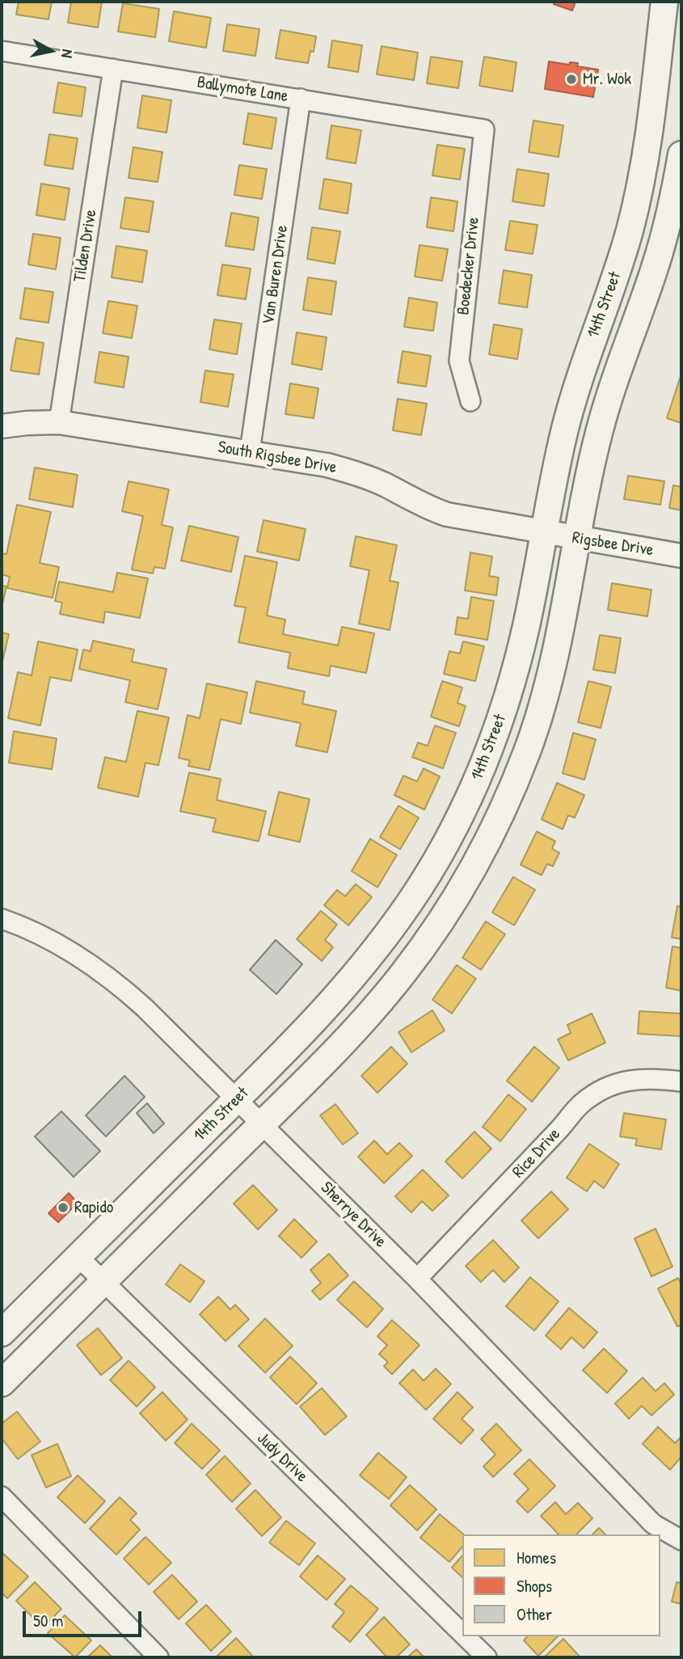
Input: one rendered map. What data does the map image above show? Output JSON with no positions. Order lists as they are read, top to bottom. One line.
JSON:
{"streets":{"main road":["14th Street"],"street":["Ballymote Lane","Tilden Drive","Boedecker Drive","Van Buren Drive","South Rigsbee Drive","Rigsbee Drive","Rice Drive","Sherrye Drive","Judy Drive"]},"crossings":[["Ballymote Lane","Tilden Drive"],["Ballymote Lane","Boedecker Drive"],["Ballymote Lane","Van Buren Drive"],["Tilden Drive","South Rigsbee Drive"],["Van Buren Drive","South Rigsbee Drive"],["14th Street","South Rigsbee Drive"],["14th Street","Rigsbee Drive"],["14th Street","Sherrye Drive"],["14th Street","Judy Drive"],["South Rigsbee Drive","Rigsbee Drive"],["Rice Drive","Sherrye Drive"]],"places":["Mr. Wok","Rapido"],"legend":["Homes","Shops","Other"],"scale_bar":"50 m","north":"right"}
